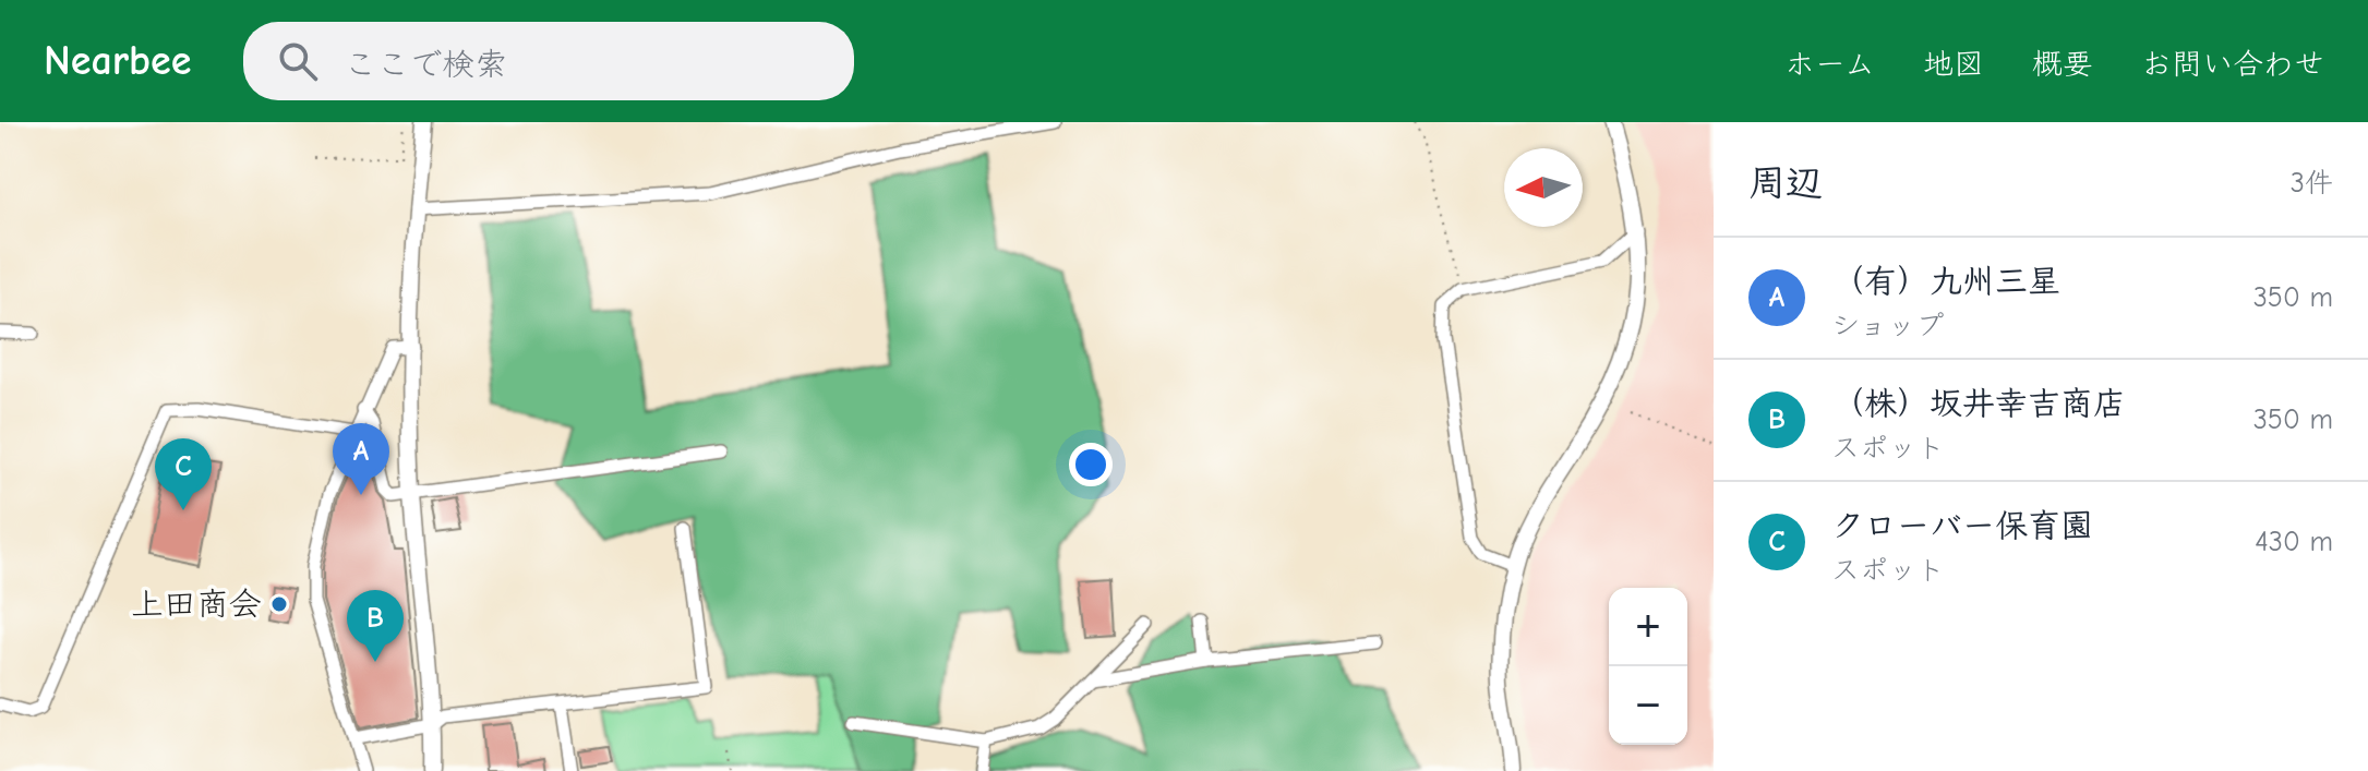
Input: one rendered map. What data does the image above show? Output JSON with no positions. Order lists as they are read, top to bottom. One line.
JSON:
{"places":["上田商会"],"north":"left","page":{"header":"Nearbee","search":"ここで検索","nav":["ホーム","地図","概要","お問い合わせ"],"heading":["周辺","3件"],"list":[{"mark":"A","name":"（有）九州三星","note":"ショップ","value":"350 m"},{"mark":"B","name":"（株）坂井幸吉商店","note":"スポット","value":"350 m"},{"mark":"C","name":"クローバー保育園","note":"スポット","value":"430 m"}],"pins":["A","C","B"],"map_buttons":["+","−"]}}
